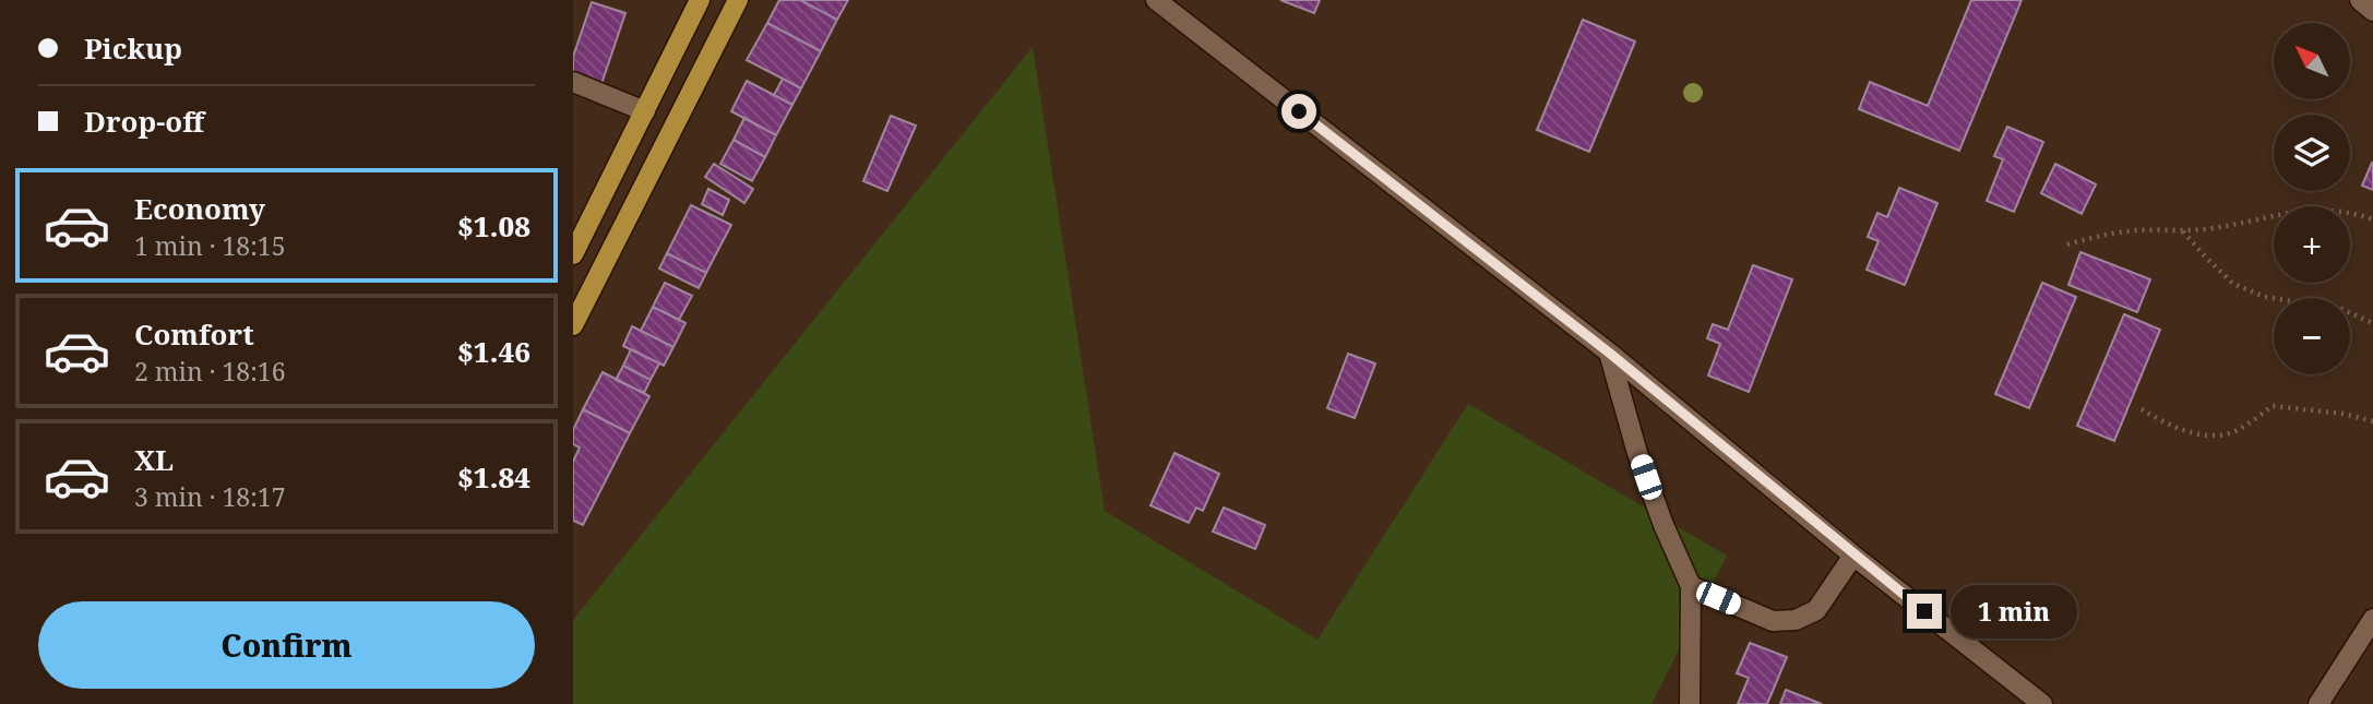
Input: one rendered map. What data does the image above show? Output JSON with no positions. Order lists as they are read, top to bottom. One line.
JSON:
{"north":"top left","page":{"banner":["Pickup","Drop-off"],"map_buttons":["+","−"],"list":[{"name":"Economy","note":"1 min · 18:15","value":"$1.08"},{"name":"Comfort","note":"2 min · 18:16","value":"$1.46"},{"name":"XL","note":"3 min · 18:17","value":"$1.84"}],"bubble":"1 min","buttons":"Confirm"}}
